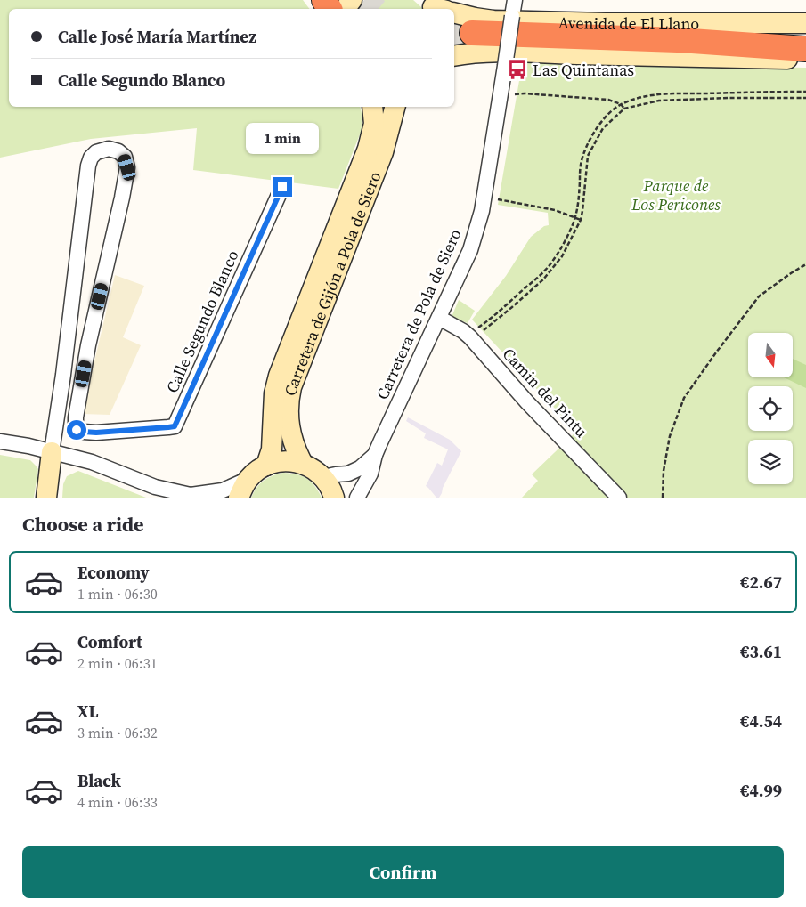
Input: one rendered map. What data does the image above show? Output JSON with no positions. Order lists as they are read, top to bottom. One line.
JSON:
{"streets":{"main road":["Avenida de El Llano","Carretera de Gijón a Pola de Siero"],"street":["Carretera de Pola de Siero","Calle Segundo Blanco","Camin del Pintu"]},"crossings":[["Carretera de Pola de Siero","Camin del Pintu"]],"parks":["Parque de Los Pericones"],"places":{"bus stop":["Las Quintanas"]},"north":"bottom","page":{"banner":["Calle José María Martínez","Calle Segundo Blanco"],"bubble":"1 min","heading":"Choose a ride","list":[{"name":"Economy","note":"1 min · 06:30","value":"€2.67"},{"name":"Comfort","note":"2 min · 06:31","value":"€3.61"},{"name":"XL","note":"3 min · 06:32","value":"€4.54"},{"name":"Black","note":"4 min · 06:33","value":"€4.99"}],"buttons":"Confirm"}}
